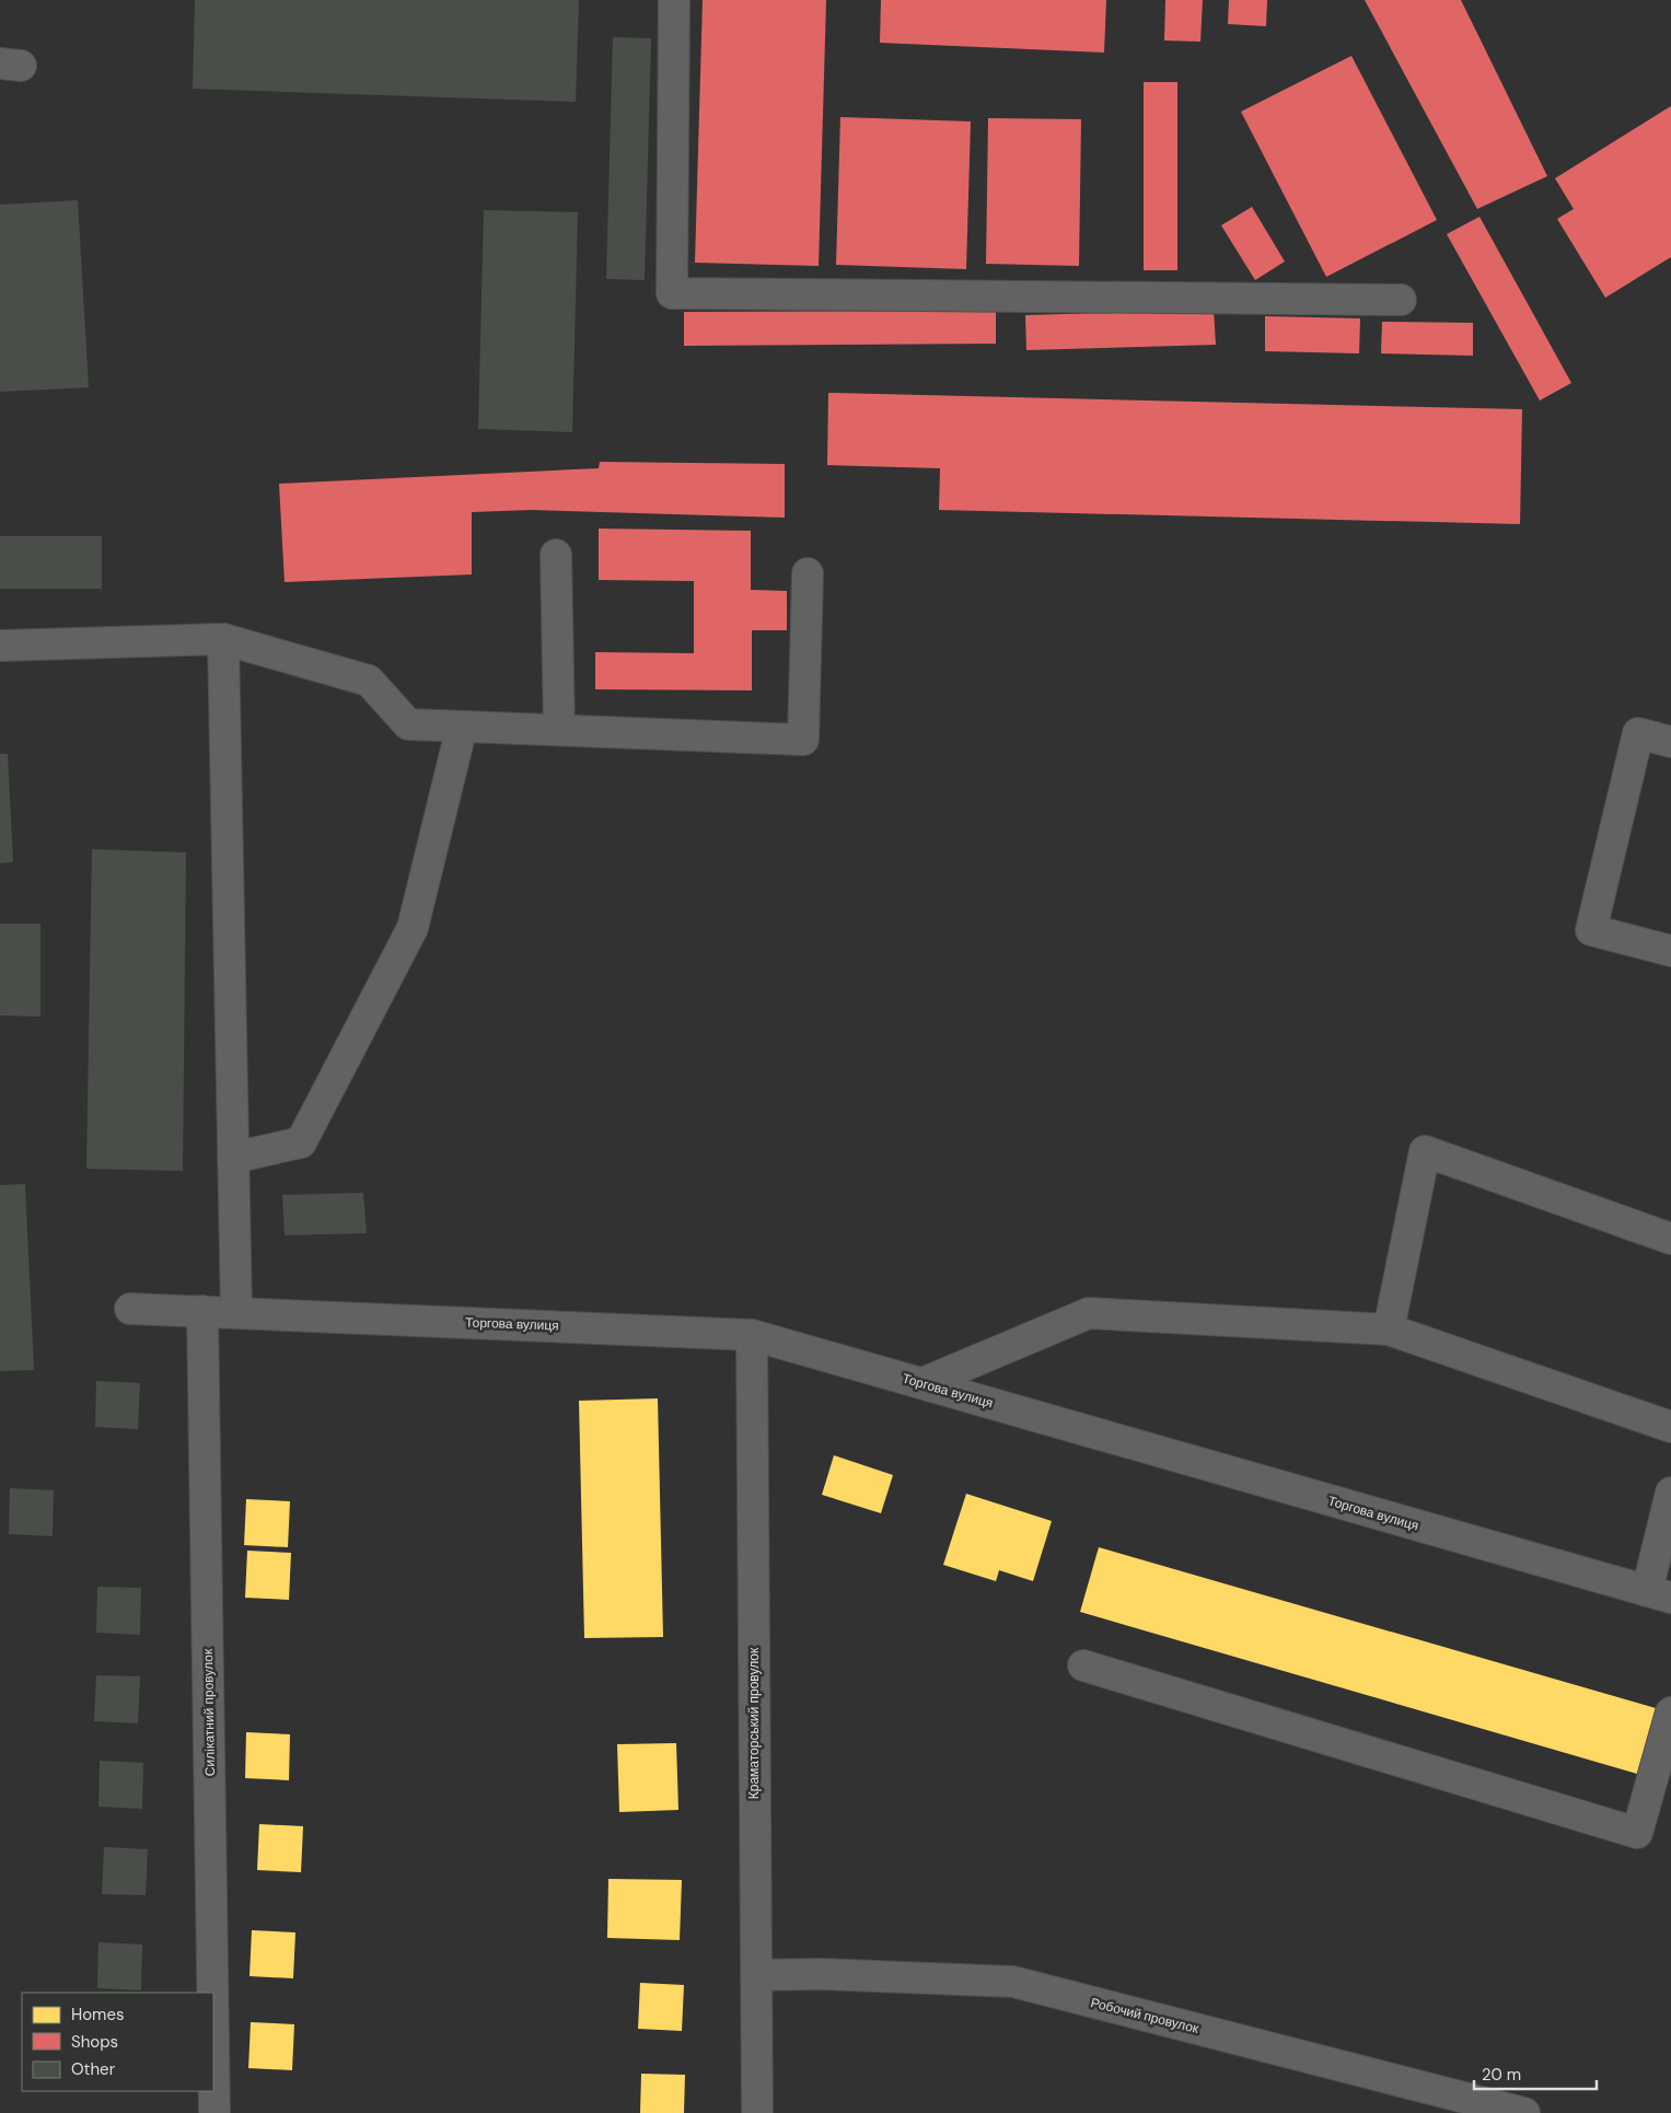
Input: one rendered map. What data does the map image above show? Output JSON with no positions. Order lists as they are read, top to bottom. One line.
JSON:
{"streets":{"street":["Торгова вулиця","Силікатний провулок","Краматорський провулок","Робочий провулок"]},"crossings":[["Торгова вулиця","Силікатний провулок"],["Торгова вулиця","Краматорський провулок"],["Краматорський провулок","Робочий провулок"]],"legend":["Homes","Shops","Other"],"scale_bar":"20 m"}
